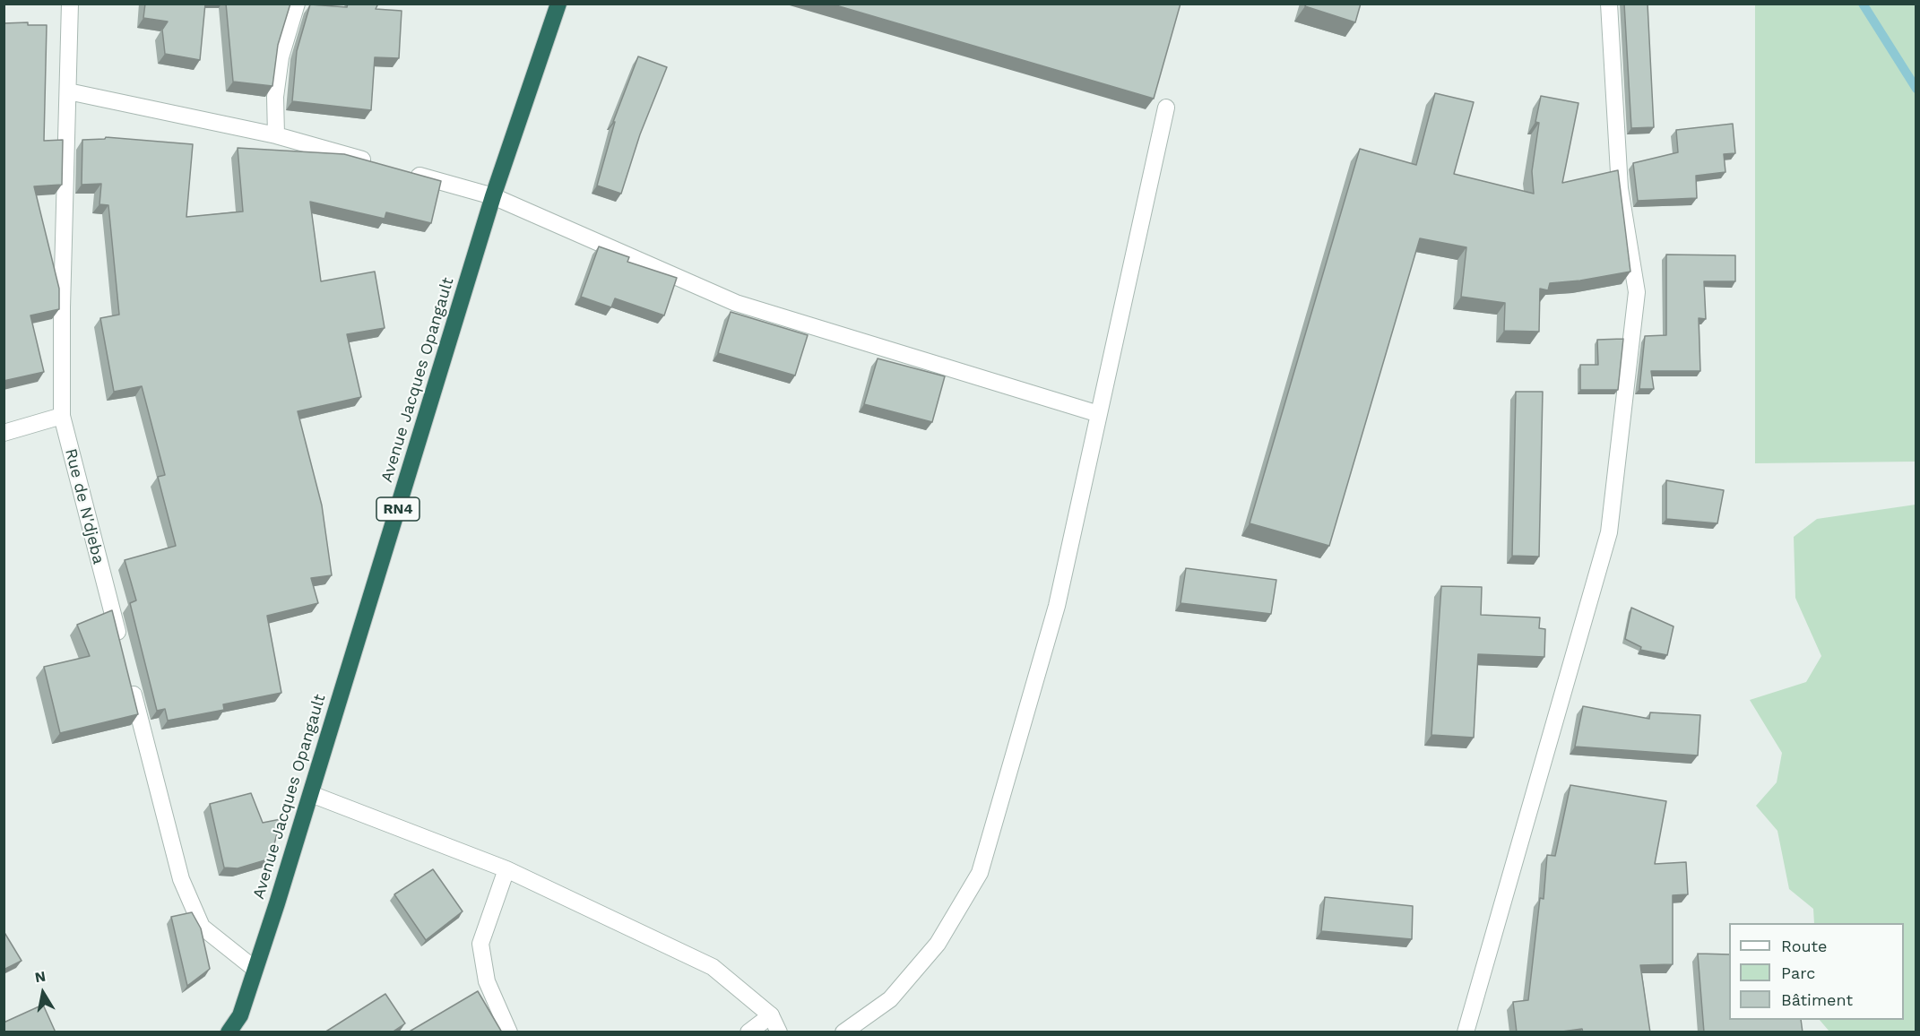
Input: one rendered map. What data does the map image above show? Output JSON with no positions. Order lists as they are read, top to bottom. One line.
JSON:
{"streets":{"highway":["Avenue Jacques Opangault","RN4"],"street":["Rue de N'djeba"]},"crossings":[["Avenue Jacques Opangault","RN4"]],"legend":["Route","Parc","Bâtiment"],"north":"top"}
